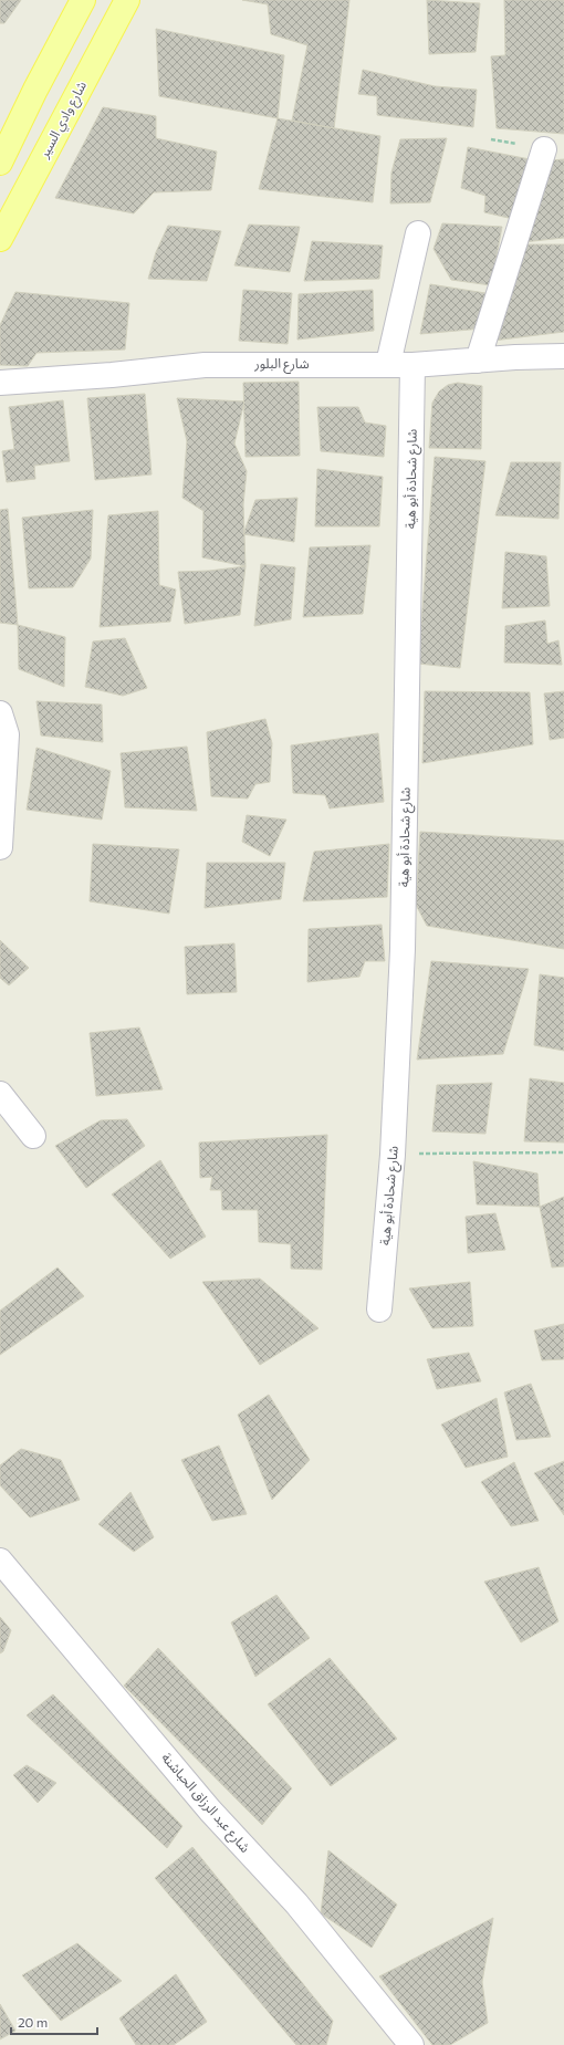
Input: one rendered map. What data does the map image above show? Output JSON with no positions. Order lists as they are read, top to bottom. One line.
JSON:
{"streets":{"main road":["شارع وادي السير"],"street":["شارع البلور","شارع شحادة أبو هية","شارع عبد الرزاق الحباشنة"]},"crossings":[["شارع البلور","شارع شحادة أبو هية"]],"scale_bar":"20 m"}
